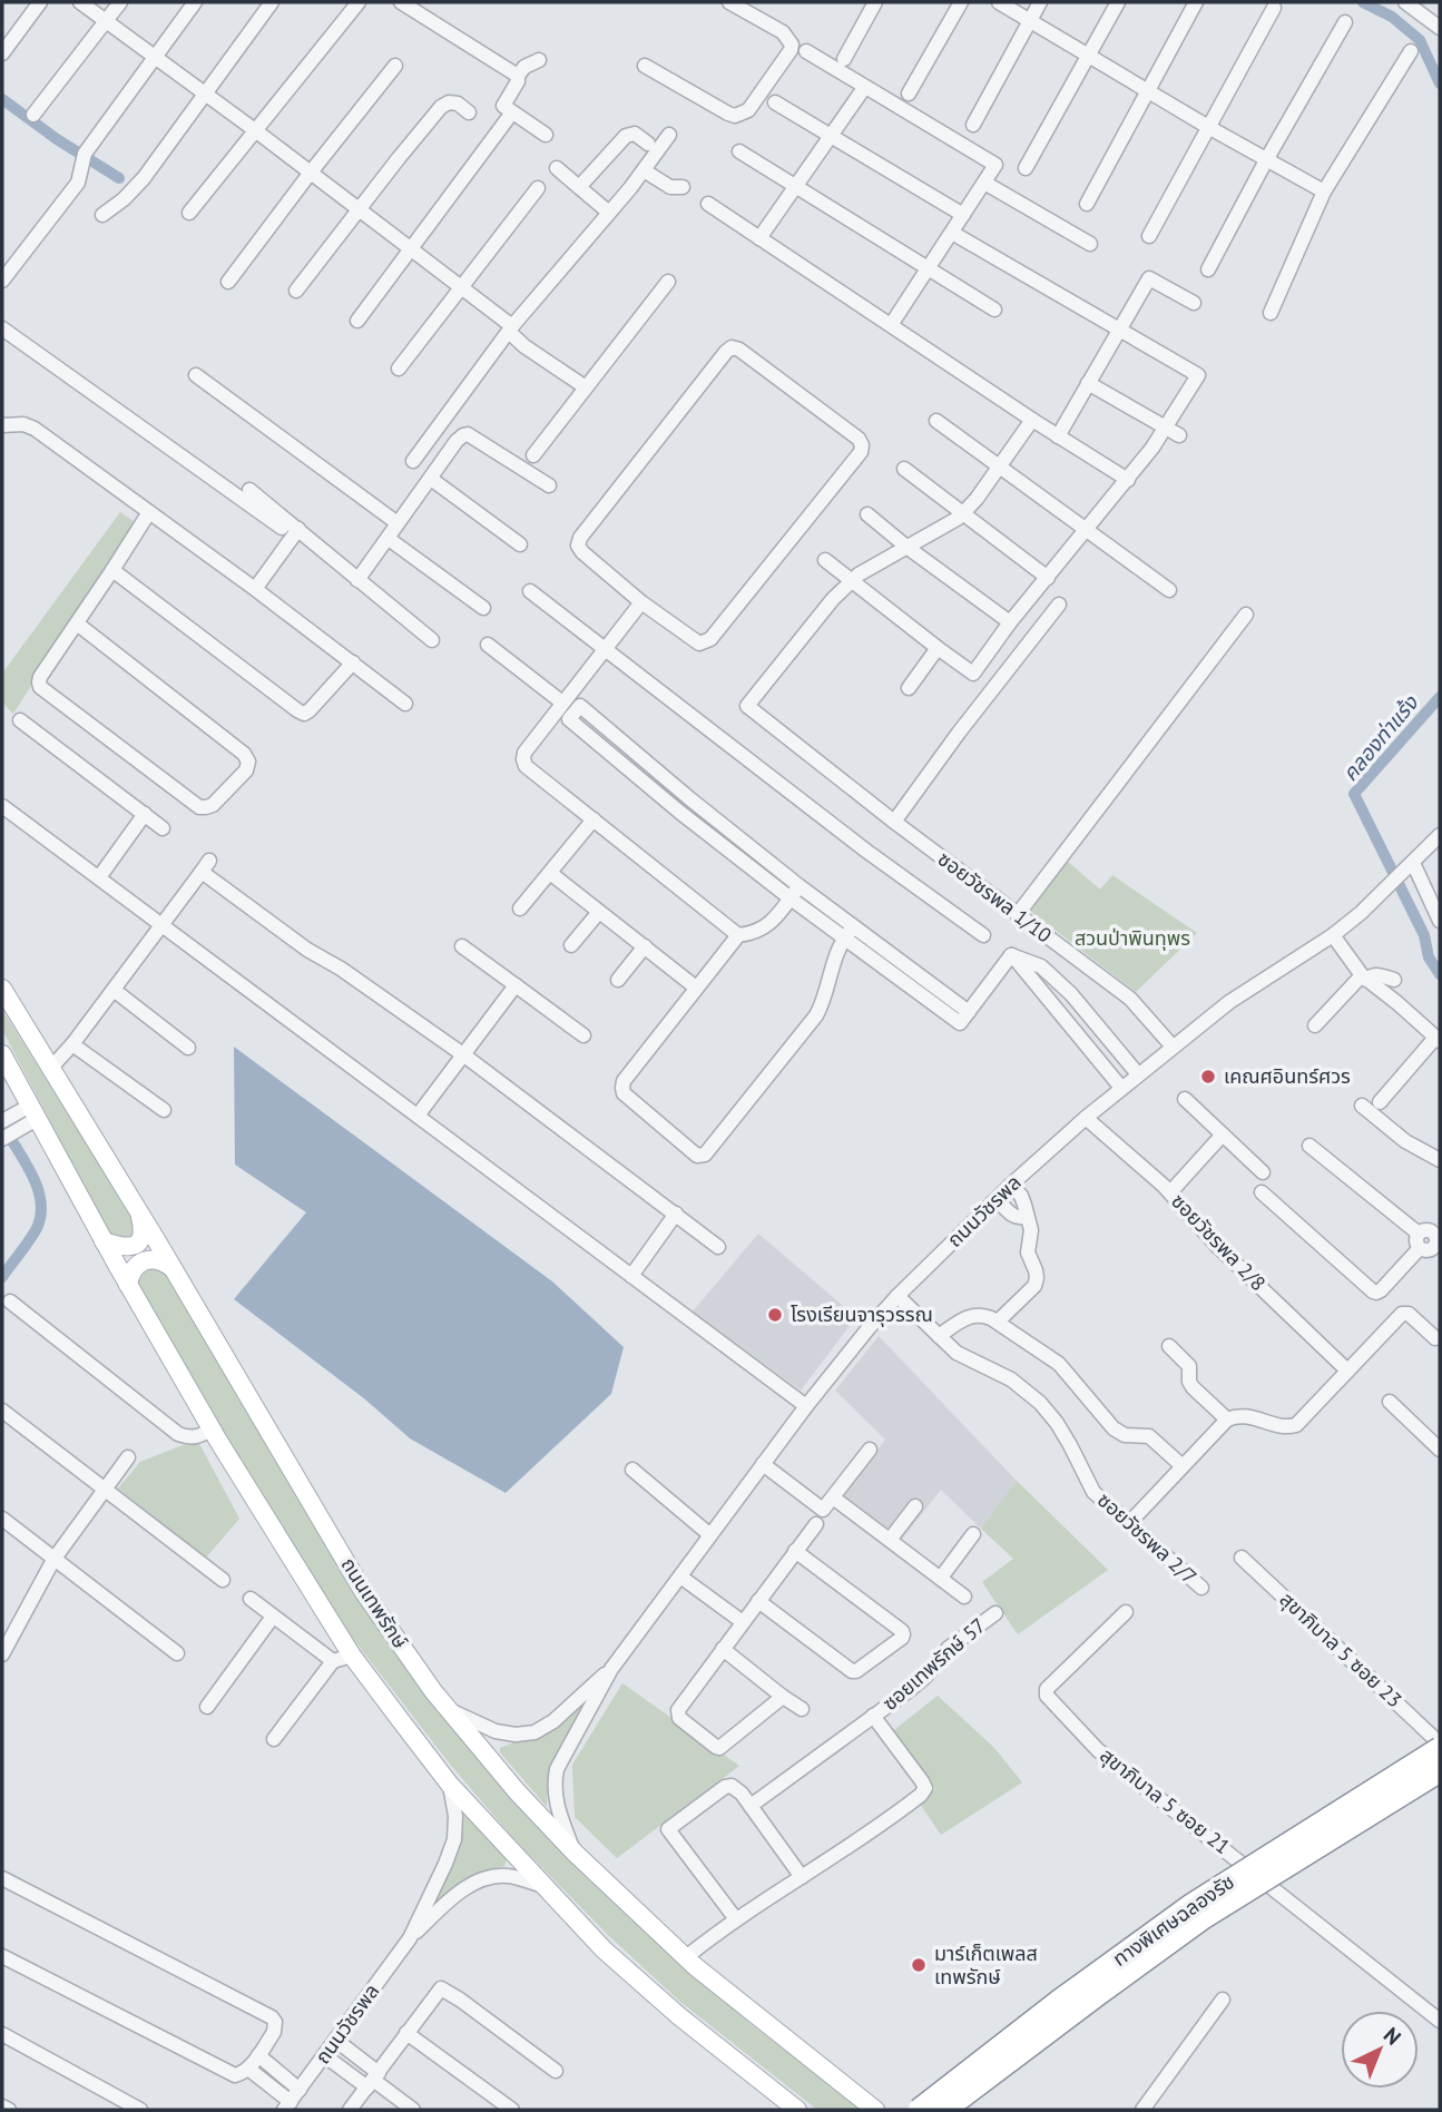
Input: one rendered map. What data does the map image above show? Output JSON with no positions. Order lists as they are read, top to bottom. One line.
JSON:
{"streets":{"highway":["ทางพิเศษฉลองรัช"],"main road":["ถนนเทพรักษ์"],"street":["ซอยวัชรพล 1/10","ถนนวัชรพล","ซอยวัชรพล 2/8","ซอยวัชรพล 2/7","สุขาภิบาล 5 ซอย 23","ซอยเทพรักษ์ 57","สุขาภิบาล 5 ซอย 21"]},"crossings":[["ซอยวัชรพล 1/10","ถนนวัชรพล"],["ถนนวัชรพล","ซอยวัชรพล 2/8"],["ถนนวัชรพล","ซอยวัชรพล 2/7"],["ถนนวัชรพล","ถนนเทพรักษ์"],["ถนนเทพรักษ์","ซอยเทพรักษ์ 57"],["สุขาภิบาล 5 ซอย 23","ทางพิเศษฉลองรัช"]],"water":["คลองท่าแร้ง"],"parks":["สวนป่าพินทุพร"],"places":["เคณศอินทร์ศวร","โรงเรียนจารุวรรณ","มาร์เก็ตเพลส เทพรักษ์"],"north":"top right"}
